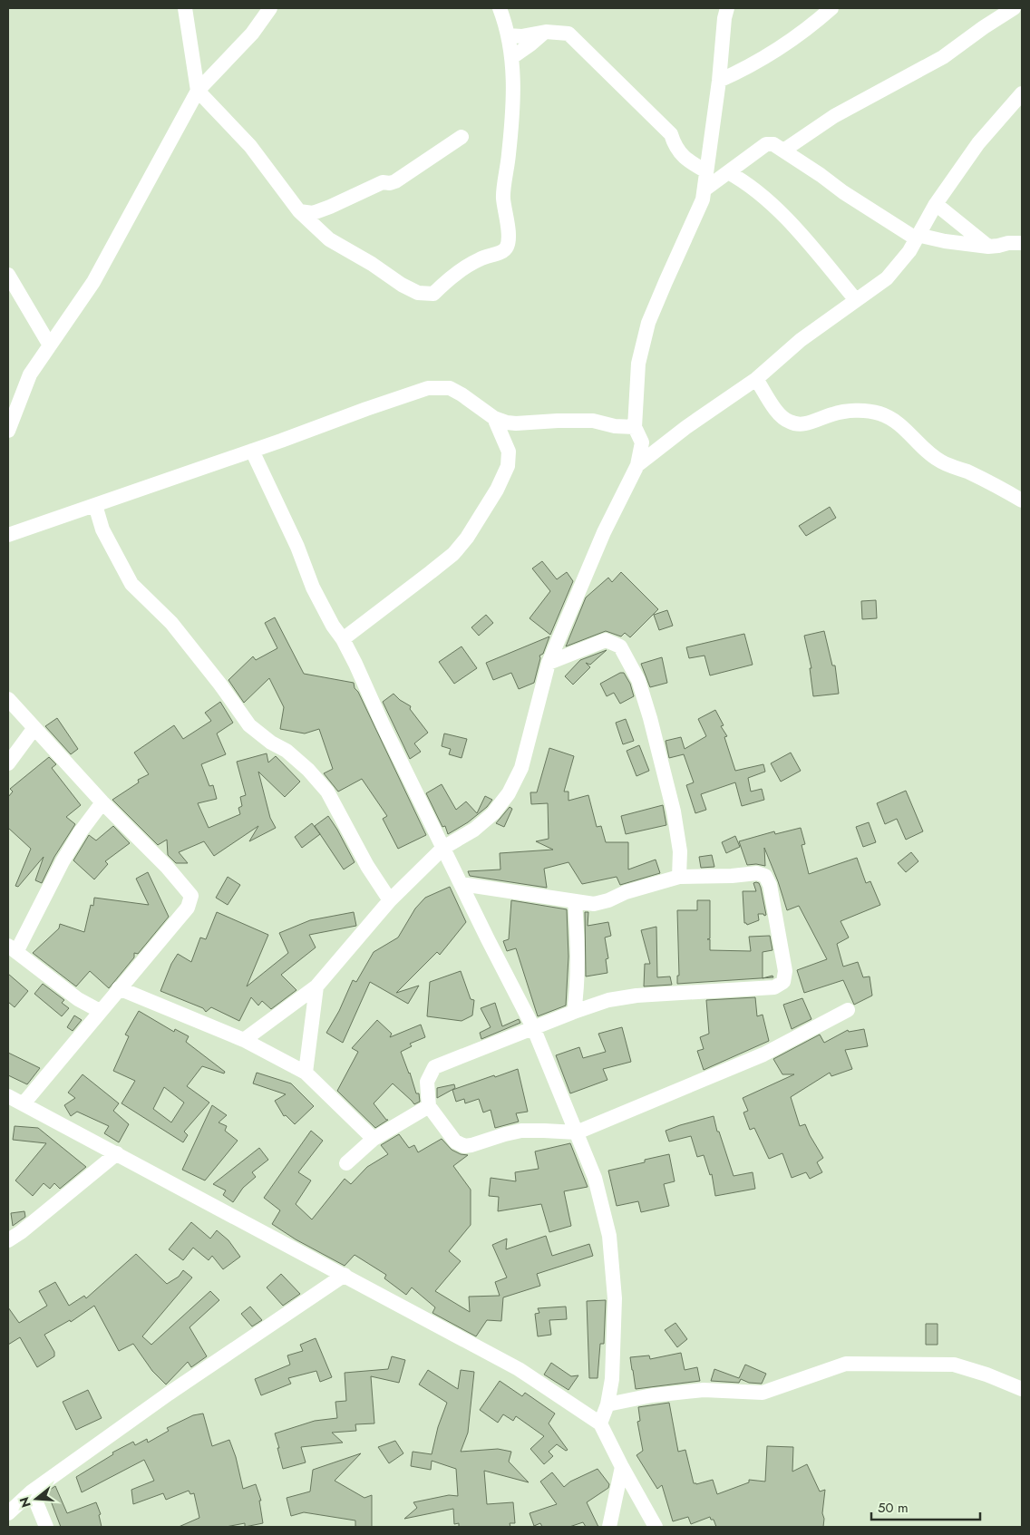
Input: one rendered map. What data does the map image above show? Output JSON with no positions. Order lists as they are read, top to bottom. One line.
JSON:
{"scale_bar":"50 m","north":"left"}
